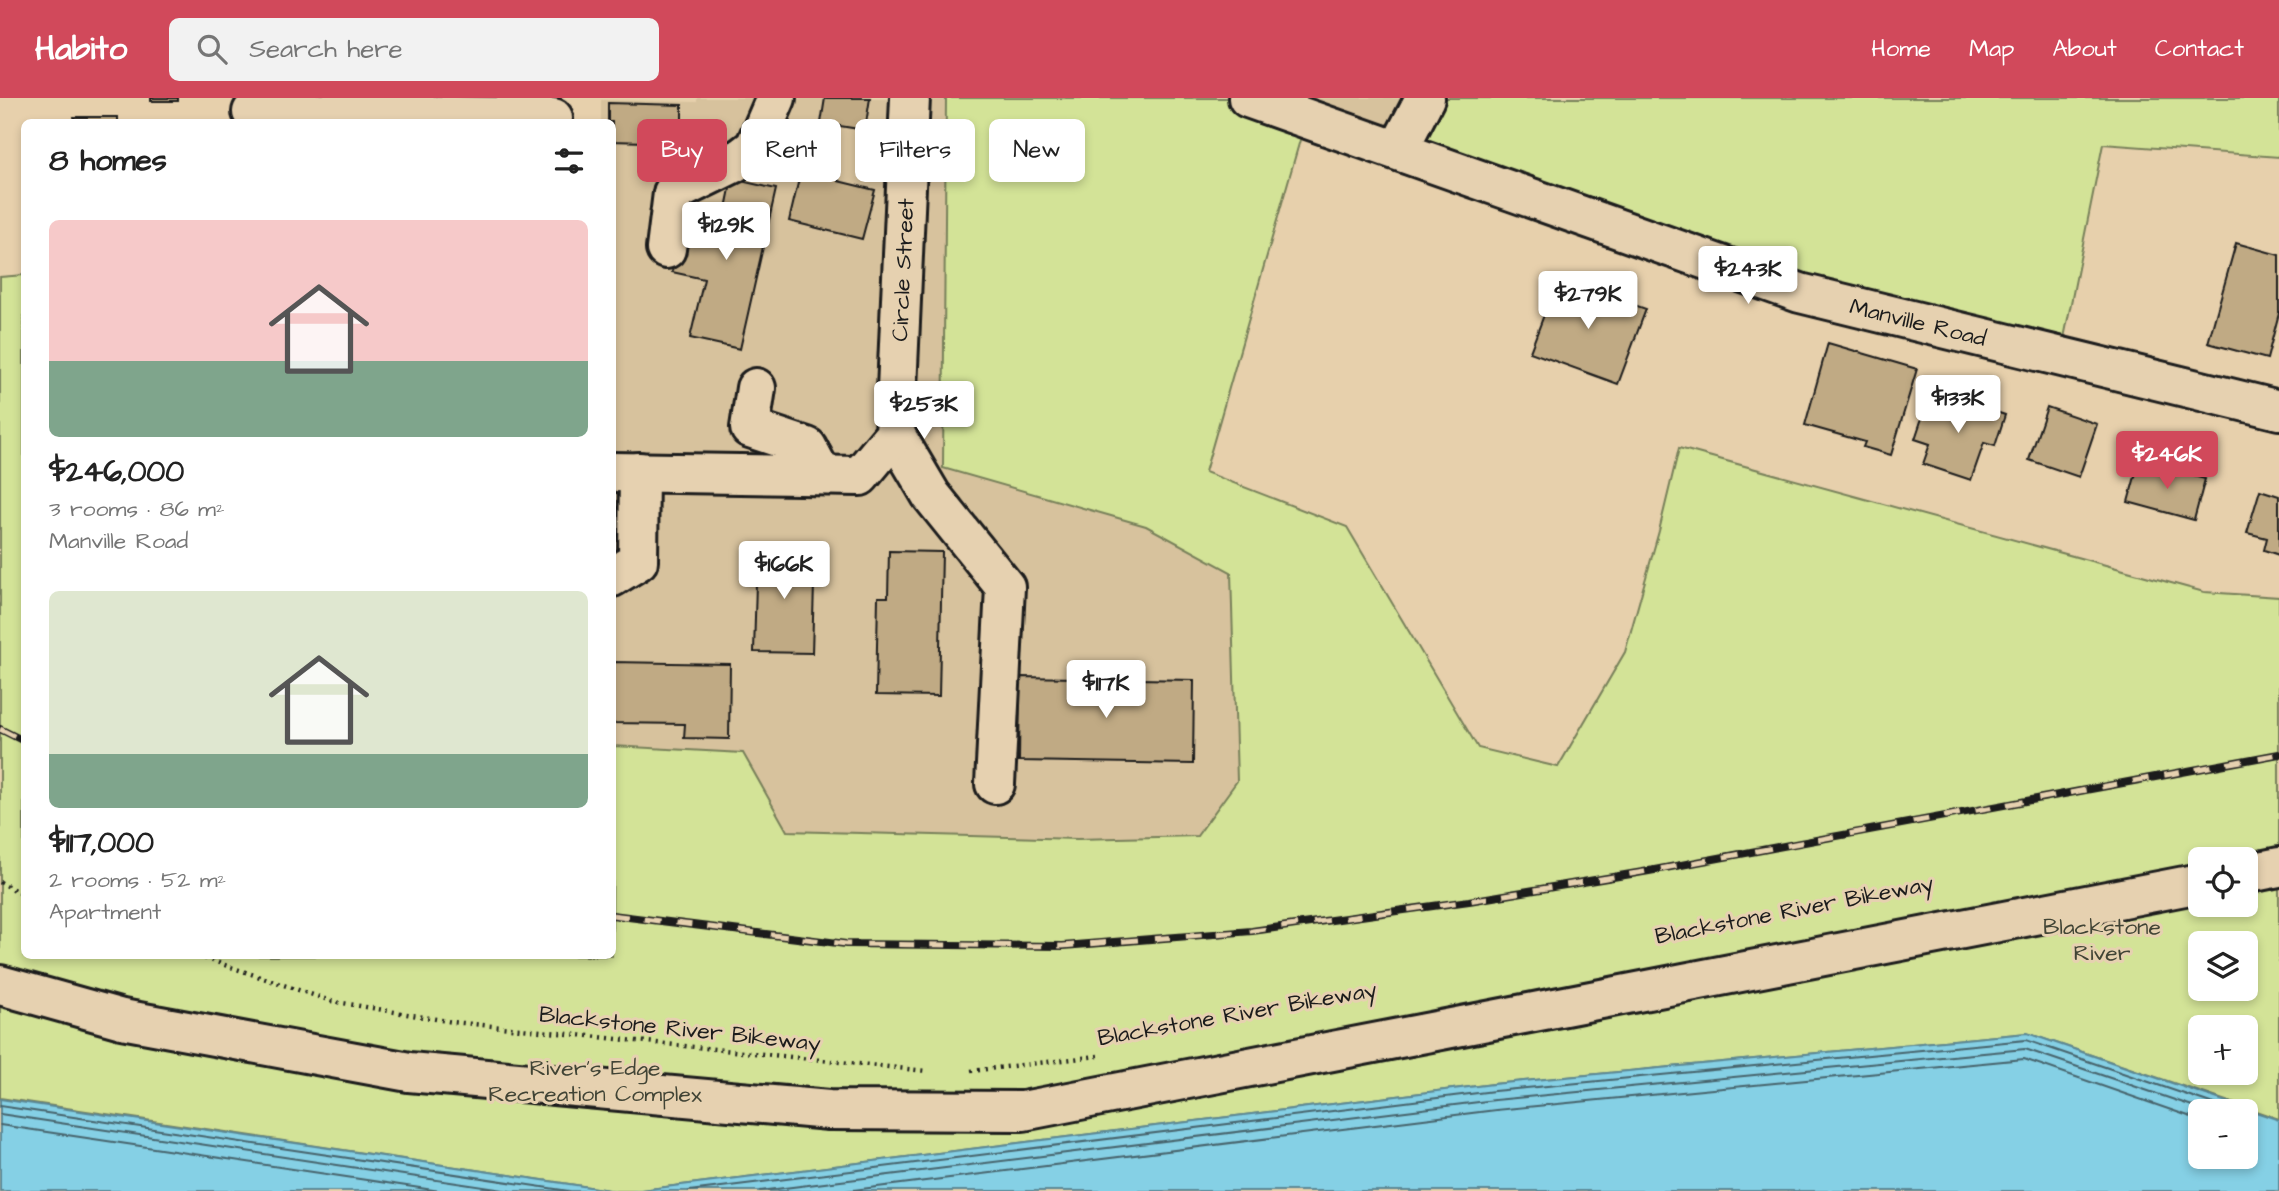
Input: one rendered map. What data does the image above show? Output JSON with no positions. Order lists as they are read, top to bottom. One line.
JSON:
{"streets":{"main road":["Circle Street","Manville Road"],"path":["Blackstone River Bikeway"]},"parks":["Blackstone River","River's Edge Recreation Complex"],"page":{"header":"Habito","search":"Search here","nav":["Home","Map","About","Contact"],"chip":["Buy","Rent","Filters","New"],"heading":"8 homes","price":["$129K","$243K","$279K","$133K","$253K","$246K","$166K","$117K"],"list":[{"name":"$246,000","note":"3 rooms · 86 m² · Manville Road"},{"name":"$117,000","note":"2 rooms · 52 m² · Apartment"}],"map_buttons":["+","−"]}}
